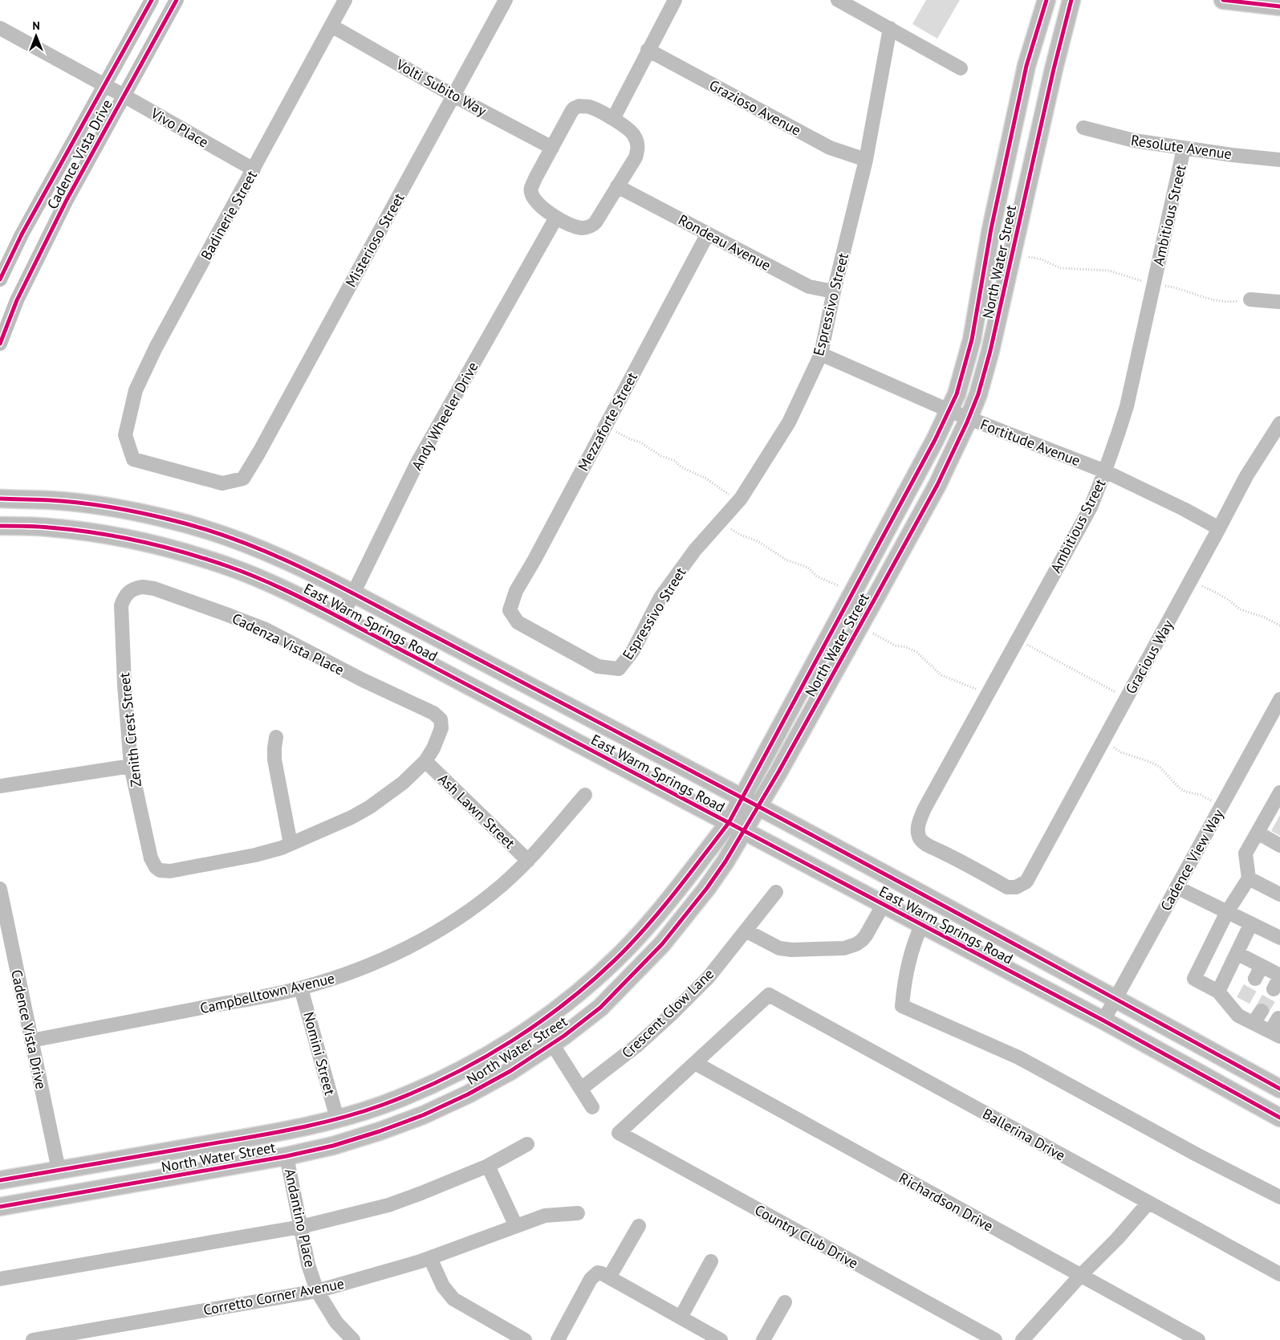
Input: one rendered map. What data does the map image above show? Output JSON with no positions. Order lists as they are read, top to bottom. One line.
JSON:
{"streets":{"main road":["North Water Street","East Warm Springs Road"],"street":["Volti Subito Way","Grazioso Avenue","Vivo Place","Resolute Avenue","Cadence Vista Drive","Badinerie Street","Ambitious Street","Misterioso Street","Rondeau Avenue","Espressivo Street","Andy Wheeler Drive","Mezzaforte Street","Fortitude Avenue","Cadenza Vista Place","Gracious Way","Zenith Crest Street","Ash Lawn Street","Cadence View Way","Campbelltown Avenue","Crescent Glow Lane","Nomini Street","Ballerina Drive","Richardson Drive","Andantino Place","Country Club Drive","Corretto Corner Avenue"]},"crossings":[["Volti Subito Way","Badinerie Street"],["Volti Subito Way","Misterioso Street"],["Volti Subito Way","Rondeau Avenue"],["Volti Subito Way","Andy Wheeler Drive"],["Grazioso Avenue","Espressivo Street"],["Vivo Place","Cadence Vista Drive"],["Vivo Place","Badinerie Street"],["Resolute Avenue","Ambitious Street"],["Cadence Vista Drive","North Water Street"],["Cadence Vista Drive","Campbelltown Avenue"],["Badinerie Street","Misterioso Street"],["Ambitious Street","Fortitude Avenue"],["Ambitious Street","Gracious Way"],["Rondeau Avenue","Espressivo Street"],["Rondeau Avenue","Andy Wheeler Drive"],["Rondeau Avenue","Mezzaforte Street"],["North Water Street","Fortitude Avenue"],["North Water Street","East Warm Springs Road"],["North Water Street","Nomini Street"],["North Water Street","Andantino Place"],["Espressivo Street","Mezzaforte Street"],["Espressivo Street","Fortitude Avenue"],["Andy Wheeler Drive","East Warm Springs Road"],["Fortitude Avenue","Gracious Way"],["East Warm Springs Road","Cadence View Way"],["Cadenza Vista Place","Zenith Crest Street"],["Cadenza Vista Place","Ash Lawn Street"],["Ash Lawn Street","Campbelltown Avenue"],["Campbelltown Avenue","Nomini Street"],["Ballerina Drive","Richardson Drive"],["Ballerina Drive","Country Club Drive"],["Richardson Drive","Country Club Drive"],["Andantino Place","Corretto Corner Avenue"]],"north":"top"}
